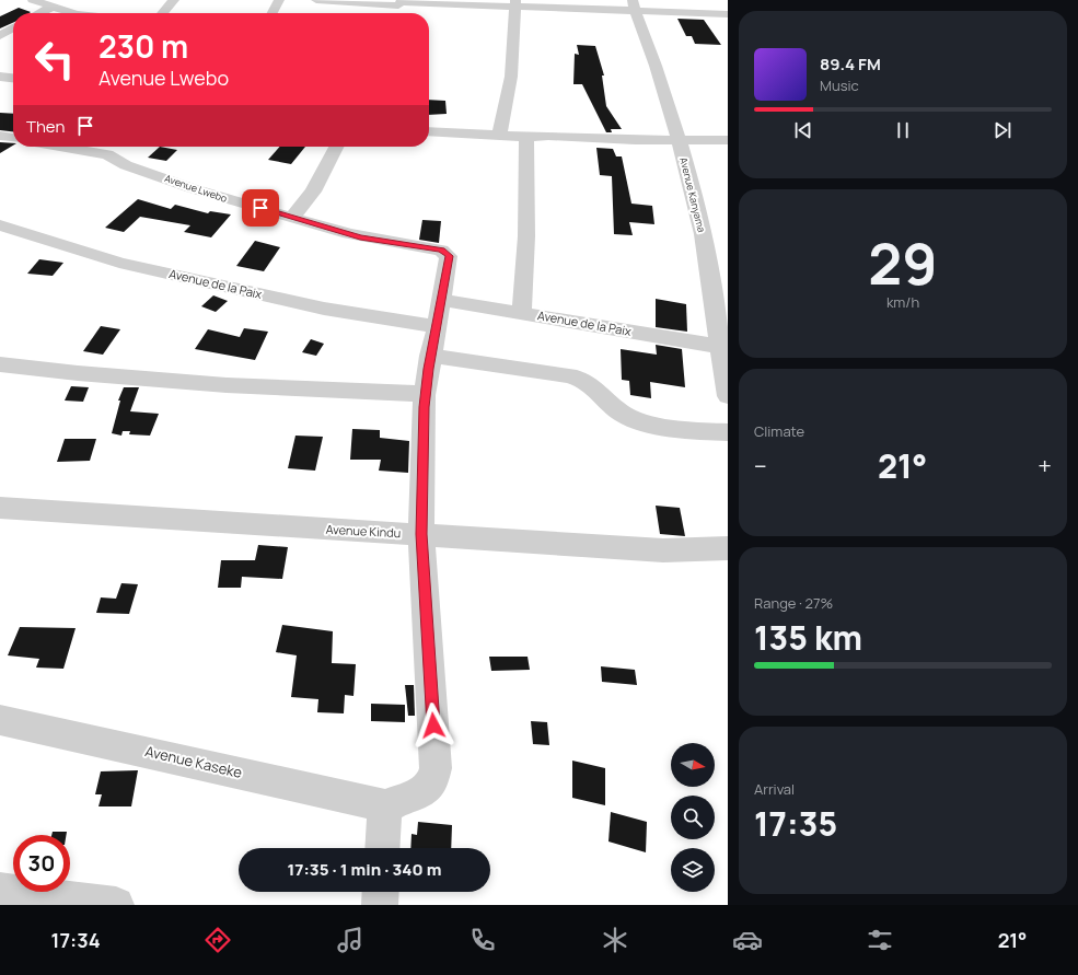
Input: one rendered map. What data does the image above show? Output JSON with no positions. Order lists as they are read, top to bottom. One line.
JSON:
{"streets":{"street":["Avenue Lwebo","Avenue Kanyama","Avenue de la Paix","Avenue Kindu","Avenue Kaseke"]},"crossings":[["Avenue Lwebo","Avenue de la Paix"],["Avenue Kanyama","Avenue de la Paix"]],"north":"right","page":{"turn":["230 m","Avenue Lwebo"],"song":["89.4 FM","Music"],"then":"Then","tile":[["29","km/h"],"Climate",["Range · 27%","135 km"],["Arrival","17:35"]],"heat":["−","21°","+"],"limit":"30","trip":"17:35 · 1 min · 340 m","tabs":["17:34","21°"]}}
